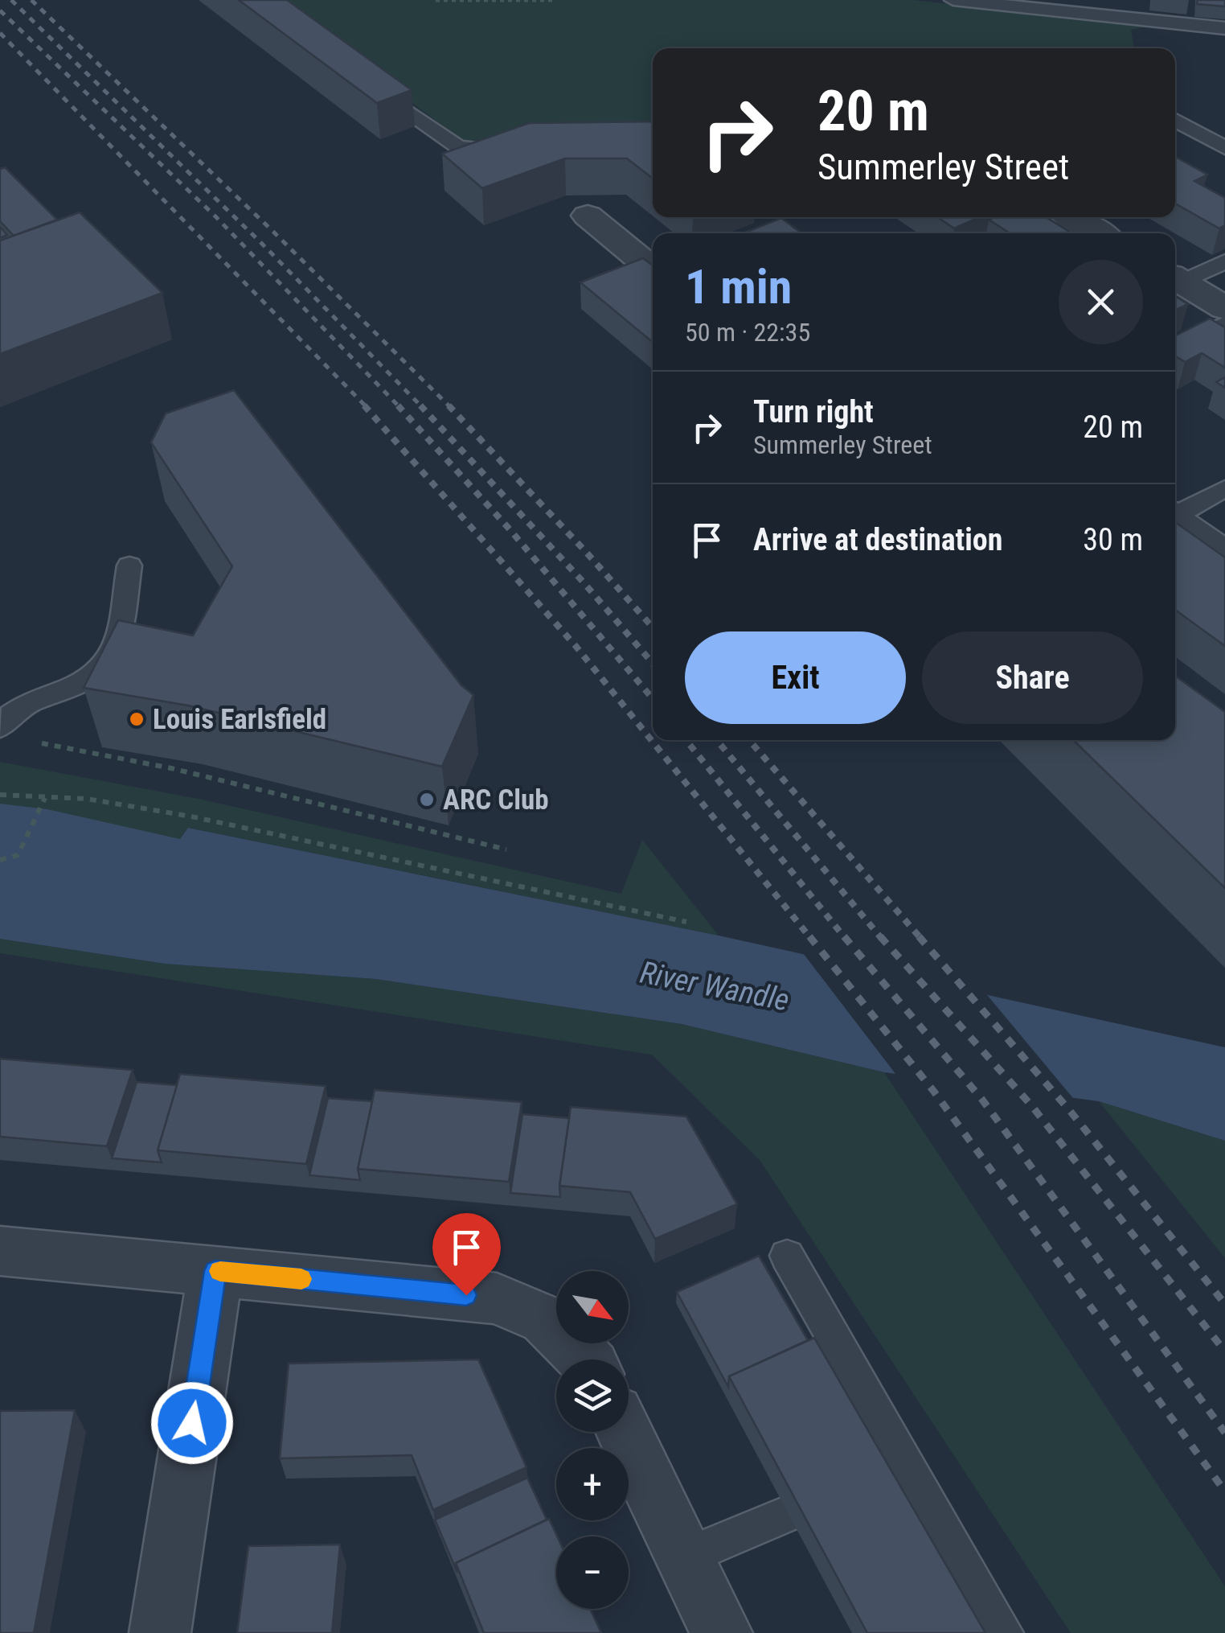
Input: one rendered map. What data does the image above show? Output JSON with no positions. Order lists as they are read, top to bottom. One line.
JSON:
{"water":["River Wandle"],"places":["Louis Earlsfield","ARC Club"],"north":"bottom right","page":{"turn":["20 m","Summerley Street"],"heading":["1 min","50 m · 22:35"],"list":[{"name":"Turn right","note":"Summerley Street","value":"20 m"},{"name":"Arrive at destination","value":"30 m"}],"buttons":["Exit","Share"],"map_buttons":["+","−"]}}
